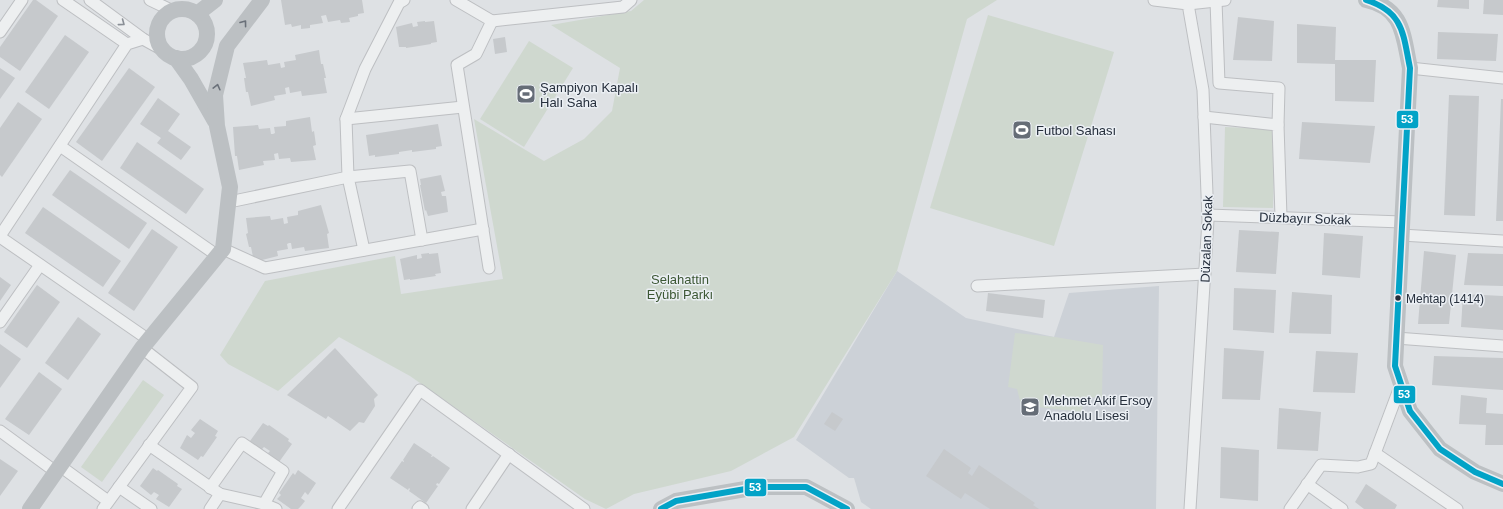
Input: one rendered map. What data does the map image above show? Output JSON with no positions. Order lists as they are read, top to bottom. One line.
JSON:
{"streets":{"street":["Düzbayır Sokak","Düzalan Sokak"]},"crossings":[["Düzbayır Sokak","Düzalan Sokak"]],"parks":["Selahattin Eyübi Parkı"],"places":{"sports":["Şampiyon Kapalı Halı Saha","Futbol Sahası"],"other":["Mehtap (1414)"],"school or university":["Mehmet Akif Ersoy Anadolu Lisesi"]},"lines":["transit line 53"]}
